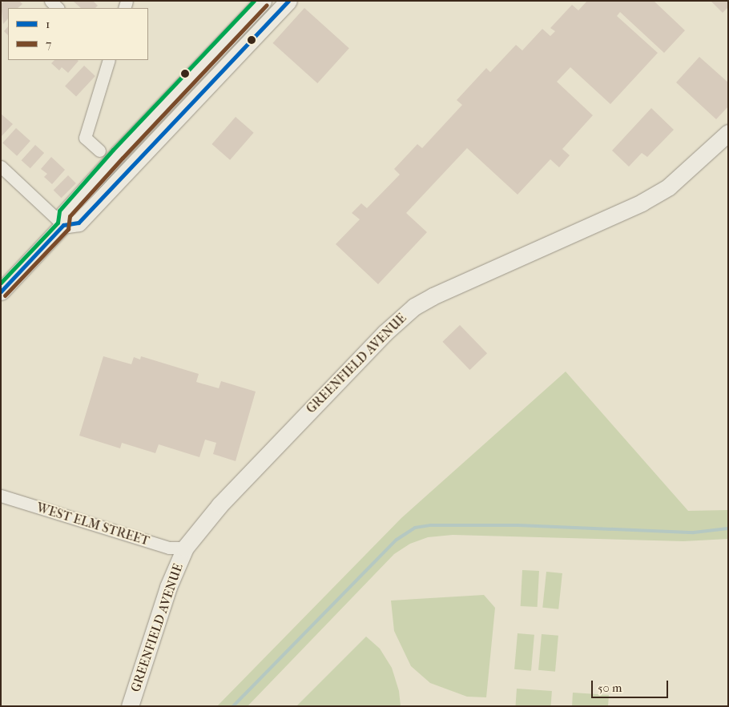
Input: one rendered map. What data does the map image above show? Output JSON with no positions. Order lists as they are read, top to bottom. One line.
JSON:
{"streets":{"street":["GREENFIELD AVENUE","WEST ELM STREET"]},"crossings":[["GREENFIELD AVENUE","WEST ELM STREET"]],"lines":["transit line 1","transit line 7"],"legend":["1","7"],"scale_bar":"50 m"}
